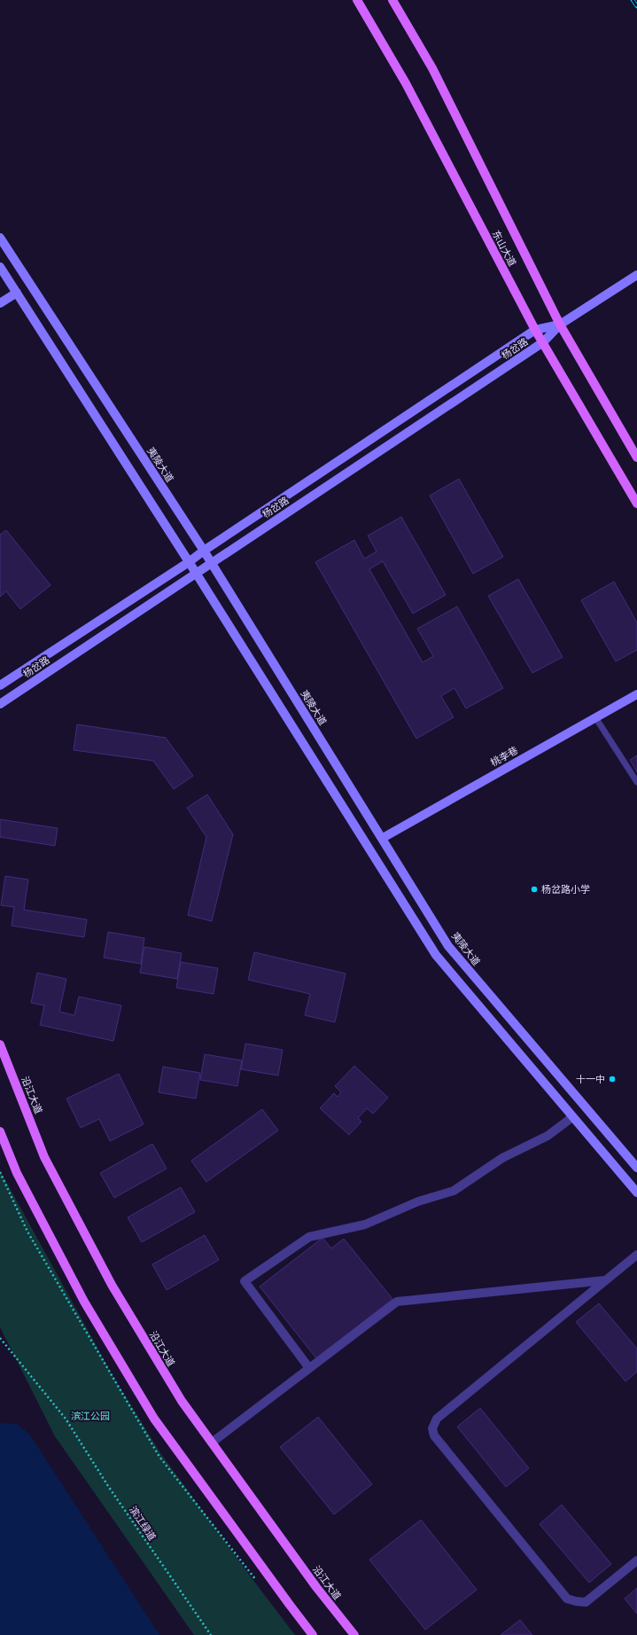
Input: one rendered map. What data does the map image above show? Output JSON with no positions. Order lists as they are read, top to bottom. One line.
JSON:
{"streets":{"main road":["东山大道","杨岔路","夷陵大道","桃李巷","沿江大道"],"path":["滨江绿道"]},"crossings":[["东山大道","杨岔路"],["杨岔路","夷陵大道"],["夷陵大道","桃李巷"]],"parks":["滨江公园"],"places":["杨岔路小学","十一中"]}
